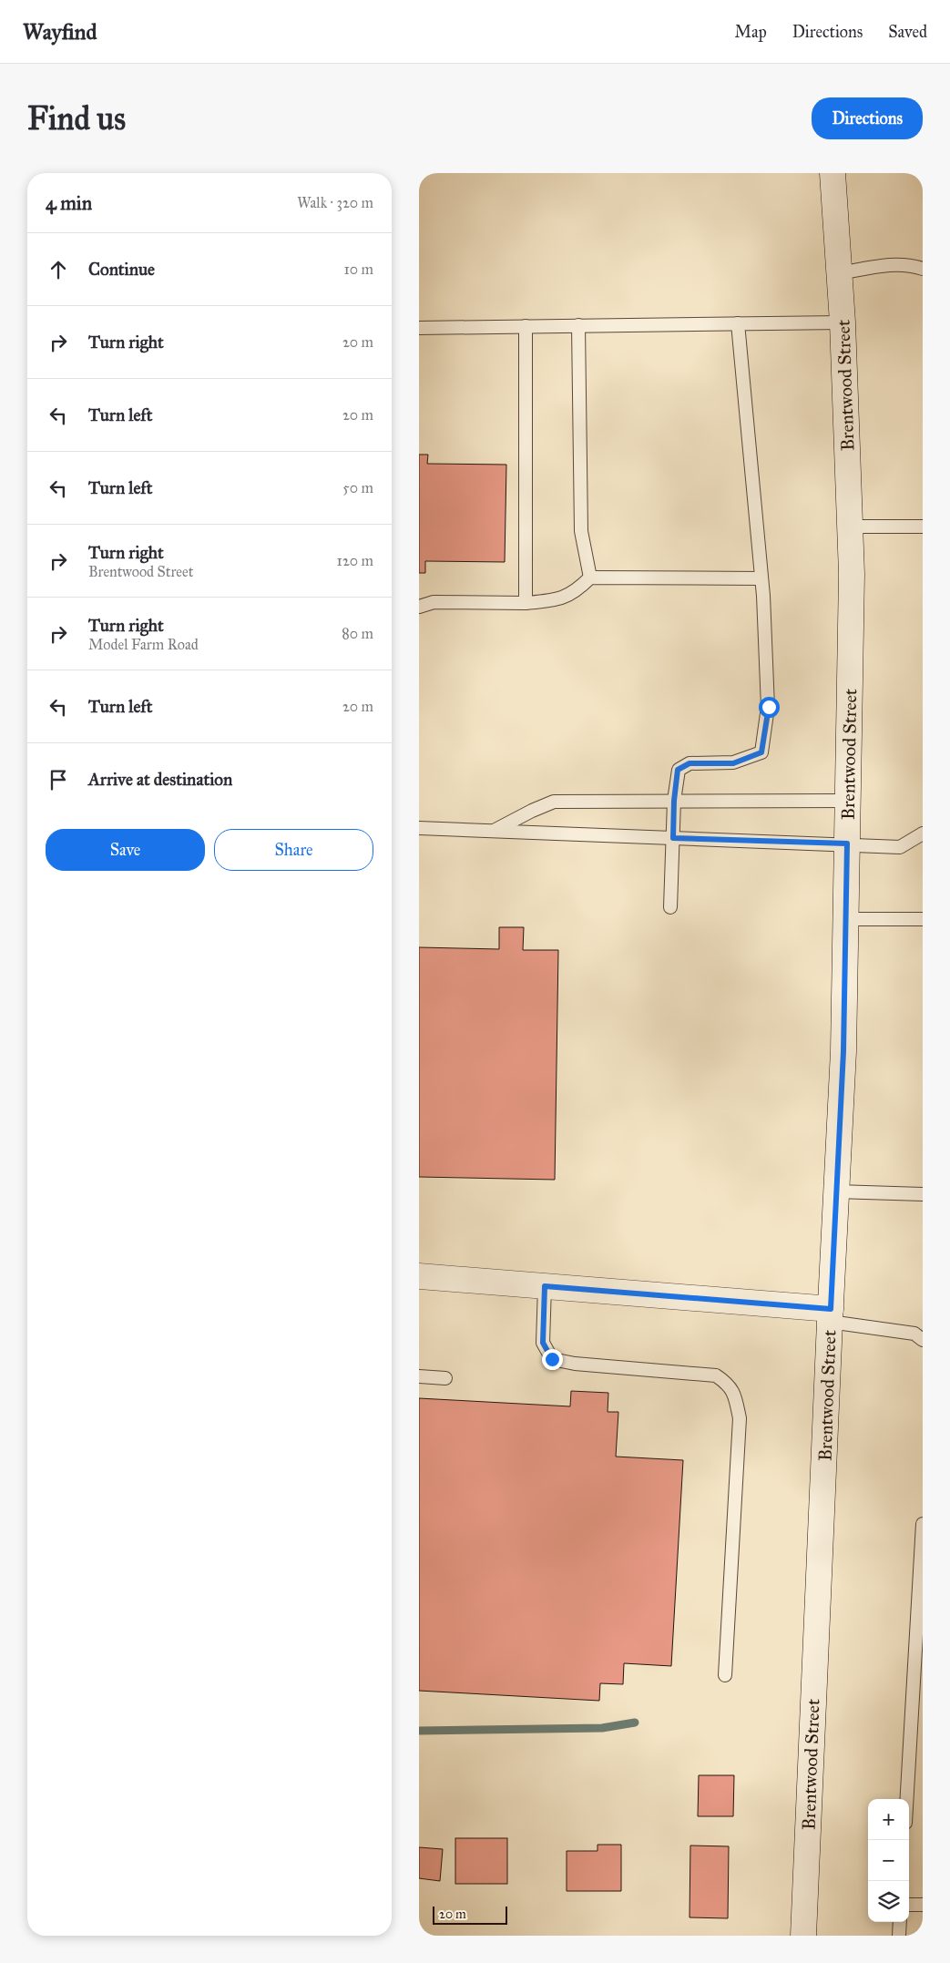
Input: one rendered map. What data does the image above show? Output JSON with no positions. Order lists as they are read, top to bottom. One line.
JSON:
{"streets":{"main road":["Brentwood Street"]},"scale_bar":"20 m","page":{"header":"Wayfind","nav":["Map","Directions","Saved"],"buttons":["Directions",["Save","Share"]],"title":"Find us","heading":["4 min","Walk · 320 m"],"list":[["Continue","10 m"],["Turn right","20 m"],["Turn left","20 m"],["Turn left","50 m"],["Turn right","Brentwood Street","120 m"],["Turn right","Model Farm Road","80 m"],["Turn left","20 m"],"Arrive at destination"],"map_buttons":["+","−"],"scale":"20 m"}}
